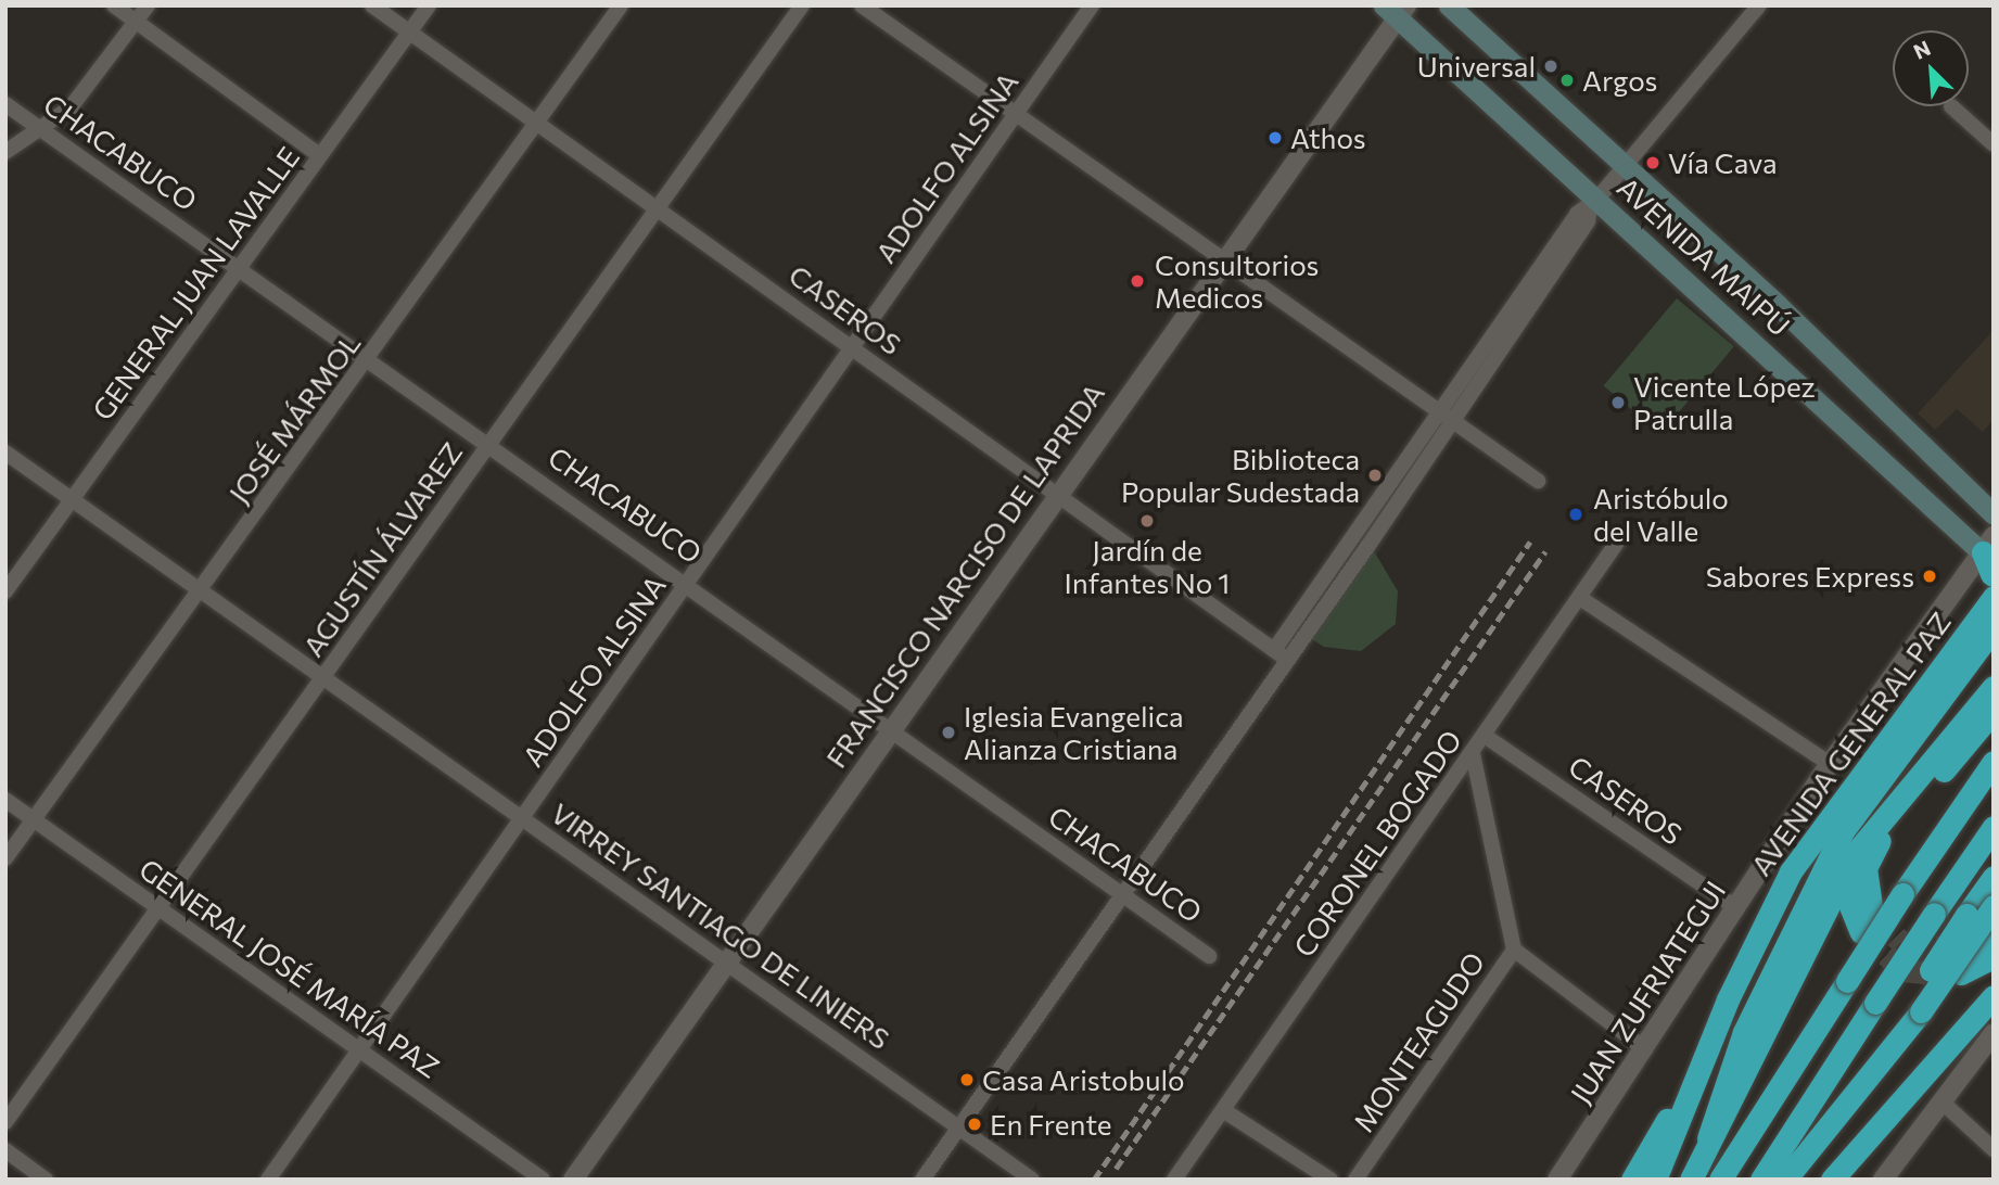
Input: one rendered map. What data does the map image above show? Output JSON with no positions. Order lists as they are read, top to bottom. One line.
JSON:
{"streets":{"highway":["AVENIDA GENERAL PAZ"],"main road":["AVENIDA MAIPÚ"],"street":["CHACABUCO","ADOLFO ALSINA","GENERAL JUAN LAVALLE","CASEROS","JOSÉ MÁRMOL","AGUSTÍN ÁLVAREZ","FRANCISCO NARCISO DE LAPRIDA","CORONEL BOGADO","VIRREY SANTIAGO DE LINIERS","GENERAL JOSÉ MARÍA PAZ","JUAN ZUFRIATEGUI","MONTEAGUDO"]},"crossings":[["CHACABUCO","ADOLFO ALSINA"],["CHACABUCO","GENERAL JUAN LAVALLE"],["CHACABUCO","JOSÉ MÁRMOL"],["CHACABUCO","AGUSTÍN ÁLVAREZ"],["CHACABUCO","FRANCISCO NARCISO DE LAPRIDA"],["ADOLFO ALSINA","CASEROS"],["ADOLFO ALSINA","VIRREY SANTIAGO DE LINIERS"],["ADOLFO ALSINA","GENERAL JOSÉ MARÍA PAZ"],["AVENIDA MAIPÚ","FRANCISCO NARCISO DE LAPRIDA"],["AVENIDA MAIPÚ","AVENIDA GENERAL PAZ"],["AVENIDA MAIPÚ","JUAN ZUFRIATEGUI"],["GENERAL JUAN LAVALLE","CASEROS"],["GENERAL JUAN LAVALLE","VIRREY SANTIAGO DE LINIERS"],["CASEROS","JOSÉ MÁRMOL"],["CASEROS","AGUSTÍN ÁLVAREZ"],["CASEROS","FRANCISCO NARCISO DE LAPRIDA"],["CASEROS","CORONEL BOGADO"],["CASEROS","JUAN ZUFRIATEGUI"],["JOSÉ MÁRMOL","VIRREY SANTIAGO DE LINIERS"],["JOSÉ MÁRMOL","GENERAL JOSÉ MARÍA PAZ"],["AGUSTÍN ÁLVAREZ","VIRREY SANTIAGO DE LINIERS"],["AGUSTÍN ÁLVAREZ","GENERAL JOSÉ MARÍA PAZ"],["FRANCISCO NARCISO DE LAPRIDA","VIRREY SANTIAGO DE LINIERS"],["AVENIDA GENERAL PAZ","JUAN ZUFRIATEGUI"],["CORONEL BOGADO","MONTEAGUDO"]],"places":["Universal","Argos","Athos","Vía Cava","Consultorios Medicos","Vicente López Patrulla","Biblioteca Popular Sudestada","Aristóbulo del Valle","Jardín de Infantes No 1","Sabores Express","Iglesia Evangelica Alianza Cristiana","Casa Aristobulo","En Frente"],"north":"top left"}
